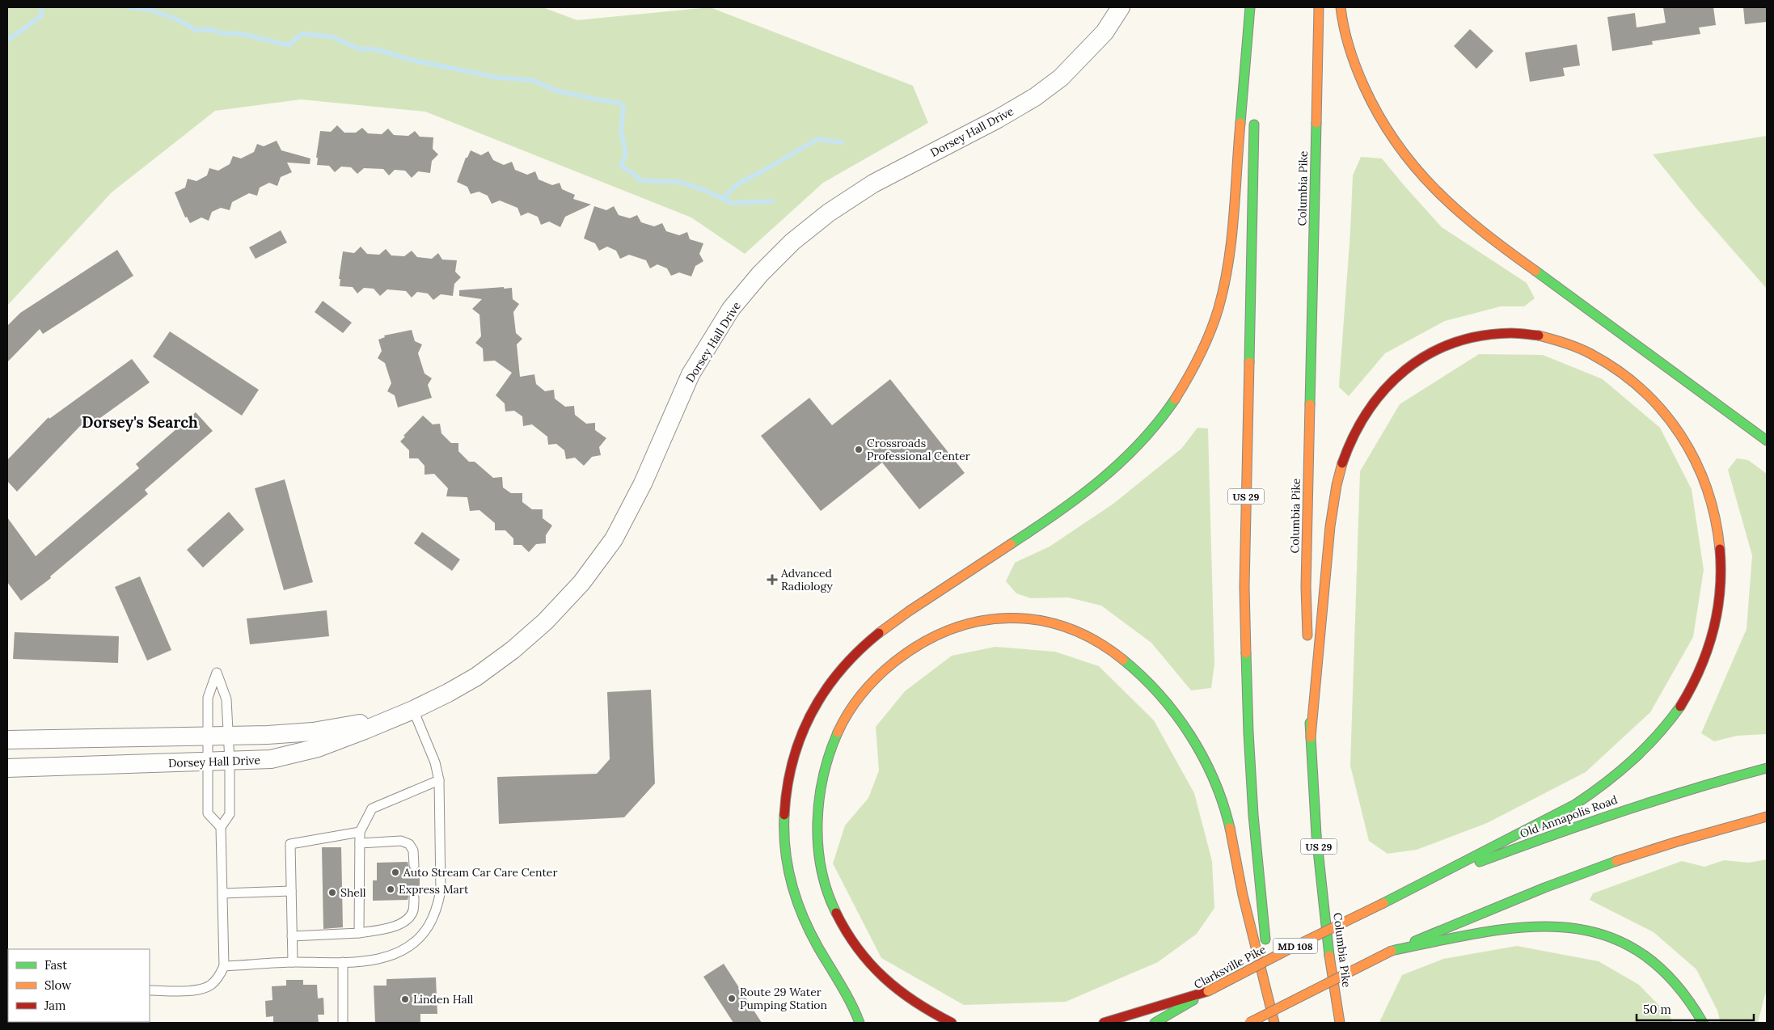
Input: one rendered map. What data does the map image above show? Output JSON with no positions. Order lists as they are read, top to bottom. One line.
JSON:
{"streets":{"main road":["Columbia Pike","US 29","Old Annapolis Road","MD 108","Clarksville Pike"],"street":["Dorsey Hall Drive"]},"crossings":[["Old Annapolis Road","Clarksville Pike"]],"districts":["Dorsey's Search"],"places":{"other":["Crossroads Professional Center","Auto Stream Car Care Center","Express Mart","Shell","Route 29 Water Pumping Station","Linden Hall"],"health":["Advanced Radiology"]},"legend":["Fast","Slow","Jam"],"scale_bar":"50 m"}
